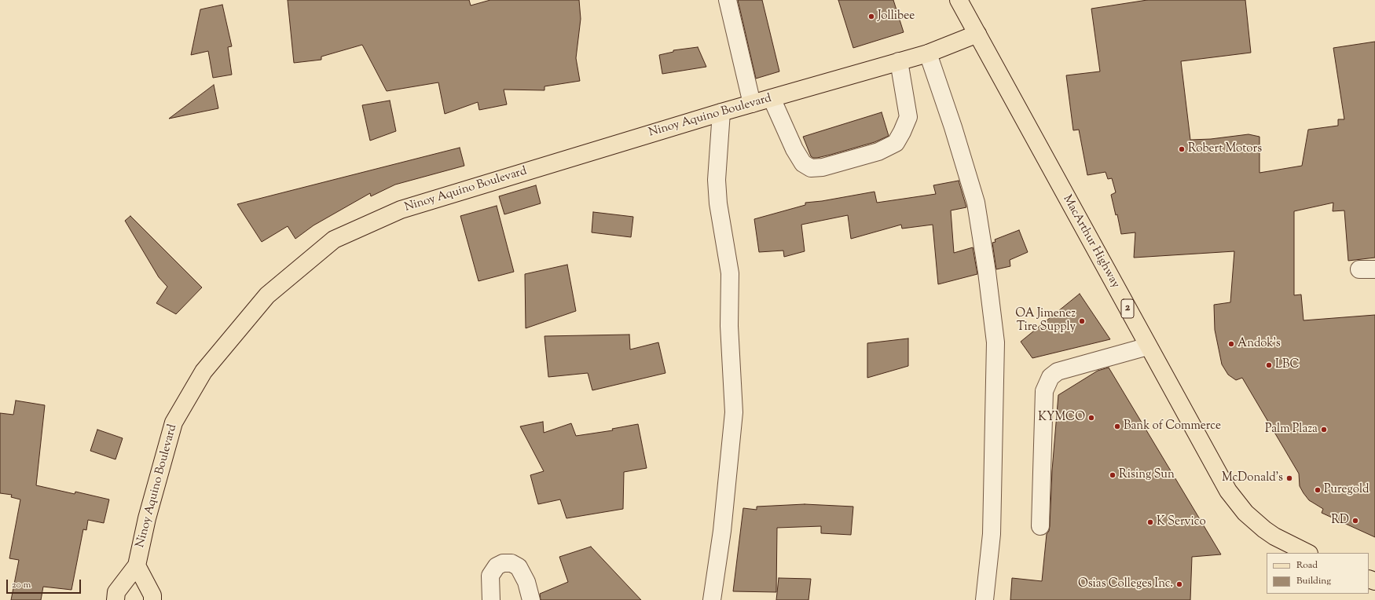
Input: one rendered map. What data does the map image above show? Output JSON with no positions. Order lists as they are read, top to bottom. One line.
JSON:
{"streets":{"main road":["Ninoy Aquino Boulevard","MacArthur Highway","2"]},"crossings":[["Ninoy Aquino Boulevard","MacArthur Highway"]],"places":["Jollibee","Robert Motors","OA Jimenez Tire Supply","Andok's","LBC","KYMCO","Bank of Commerce","Palm Plaza","Rising Sun","McDonald's","Puregold","RD","K Servico","Osias Colleges Inc."],"legend":["Road","Building"],"scale_bar":"20 m"}
